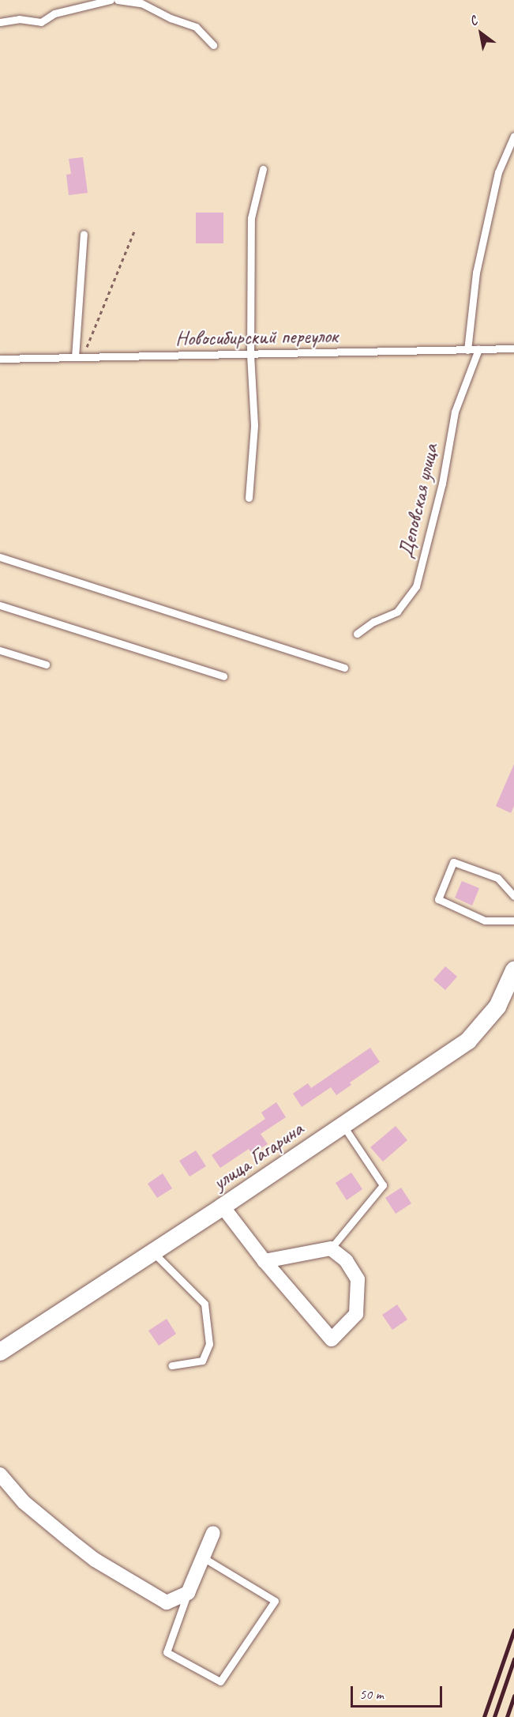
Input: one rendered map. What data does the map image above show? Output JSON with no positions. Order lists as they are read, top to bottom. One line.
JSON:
{"streets":{"street":["улица Гагарина"],"lane":["Новосибирский переулок","Деповская улица"]},"crossings":[["Новосибирский переулок","Деповская улица"]],"scale_bar":"50 m","north":"top left"}
